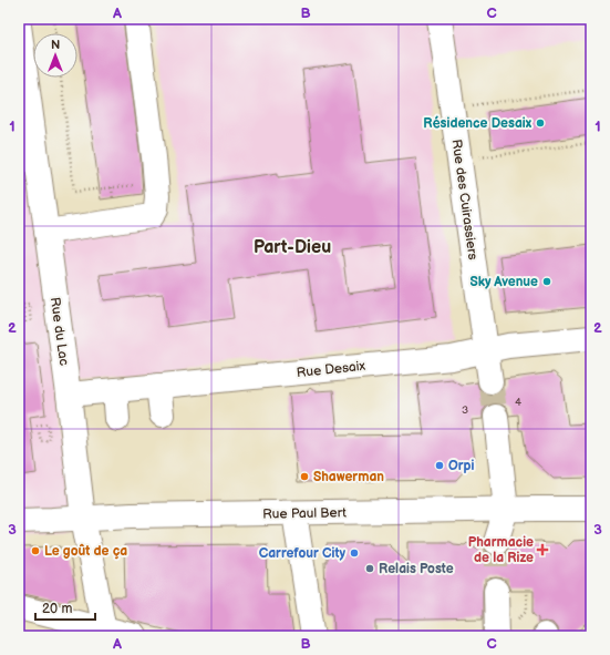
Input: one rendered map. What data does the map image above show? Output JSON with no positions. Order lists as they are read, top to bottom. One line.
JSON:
{"streets":{"street":["Rue des Cuirassiers","Rue du Lac","Rue Desaix","Rue Paul Bert"]},"crossings":[["Rue des Cuirassiers","Rue Desaix"],["Rue du Lac","Rue Desaix"],["Rue du Lac","Rue Paul Bert"]],"districts":["Part-Dieu"],"places":{"other":["Résidence Desaix","Sky Avenue","Orpi","Shawerman","Le goût de ça","Carrefour City","Relais Poste"],"health":["Pharmacie de la Rize"]},"house_numbers":["4","3"],"scale_bar":"20 m","north":"top","grid":{"columns":["A","B","C"],"rows":["1","2","3"]}}
